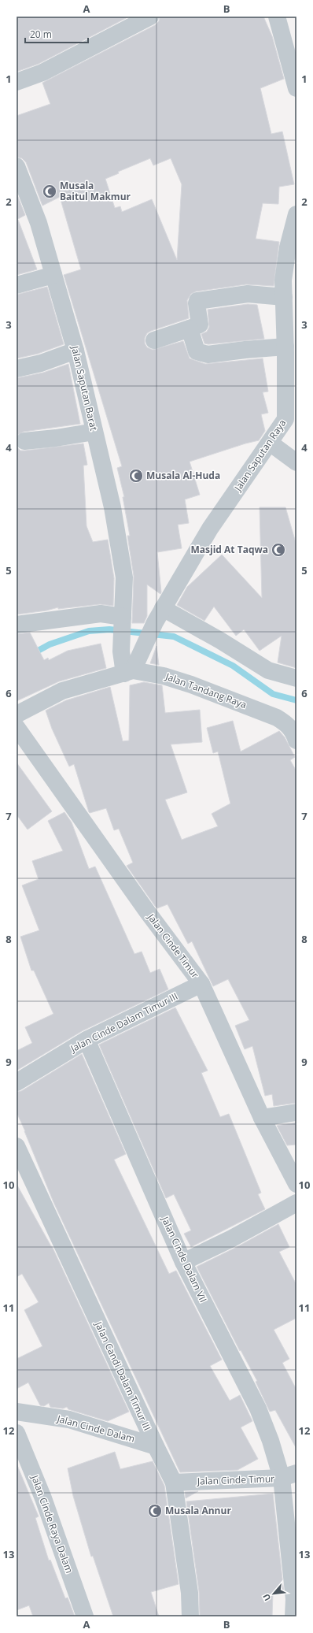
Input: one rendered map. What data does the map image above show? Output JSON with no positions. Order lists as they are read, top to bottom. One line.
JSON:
{"streets":{"street":["Jalan Saputan Barat","Jalan Saputan Raya","Jalan Tandang Raya","Jalan Cinde Timur","Jalan Cinde Dalam Timur III","Jalan Cinde Dalam VII","Jalan Candi Dalam Timur III","Jalan Cinde Dalam","Jalan Cinde Raya Dalam"]},"crossings":[["Jalan Saputan Barat","Jalan Saputan Raya"],["Jalan Saputan Barat","Jalan Tandang Raya"],["Jalan Saputan Raya","Jalan Tandang Raya"],["Jalan Cinde Timur","Jalan Cinde Dalam Timur III"],["Jalan Cinde Timur","Jalan Cinde Dalam VII"],["Jalan Cinde Timur","Jalan Candi Dalam Timur III"],["Jalan Cinde Dalam Timur III","Jalan Cinde Dalam VII"],["Jalan Candi Dalam Timur III","Jalan Cinde Dalam"]],"places":{"mosque":["Musala Baitul Makmur","Musala Al-Huda","Masjid At Taqwa","Musala Annur"]},"scale_bar":"20 m","north":"bottom left","grid":{"columns":["A","B"],"rows":["1","2","3","4","5","6","7","8","9","10","11","12","13"]}}
